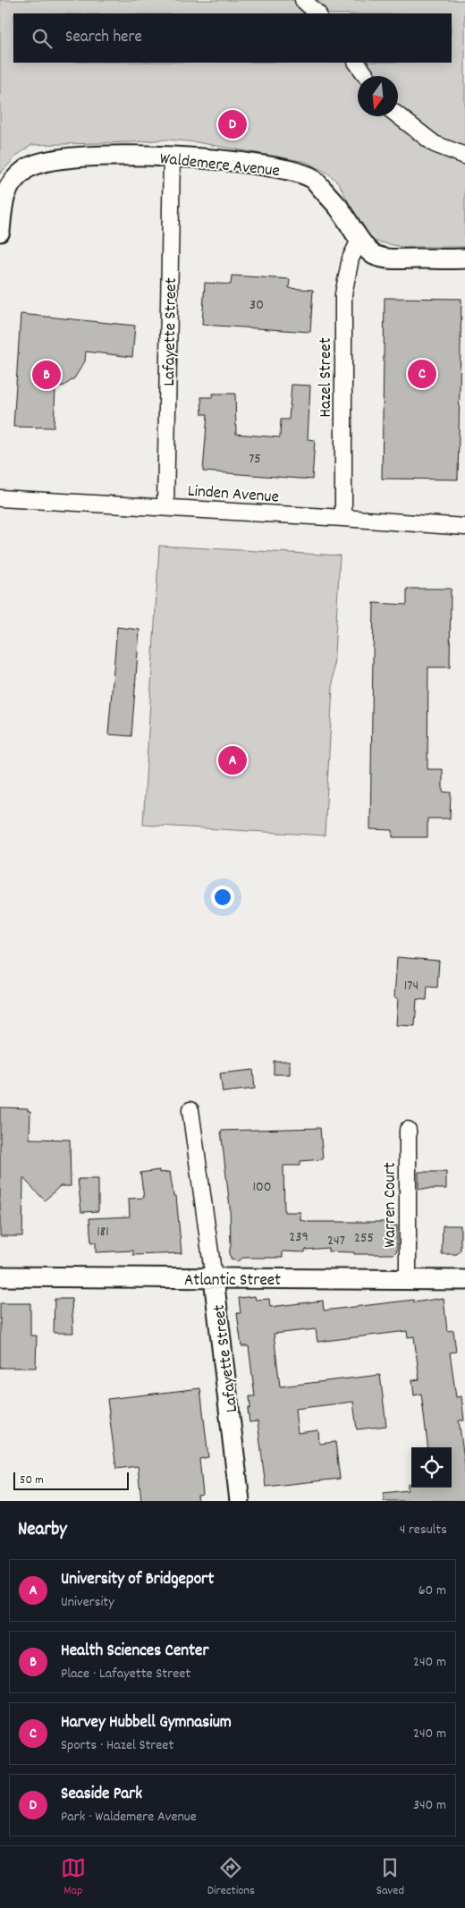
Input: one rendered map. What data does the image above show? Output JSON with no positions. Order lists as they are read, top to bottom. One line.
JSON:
{"streets":{"street":["Waldemere Avenue","Lafayette Street","Hazel Street","Linden Avenue","Warren Court","Atlantic Street"]},"crossings":[["Waldemere Avenue","Lafayette Street"],["Waldemere Avenue","Hazel Street"],["Lafayette Street","Linden Avenue"],["Lafayette Street","Atlantic Street"],["Hazel Street","Linden Avenue"],["Warren Court","Atlantic Street"]],"house_numbers":["30","75","174","100","181","239","255","247"],"scale_bar":"50 m","north":"bottom","page":{"search":"Search here","pins":["D","C","B","A"],"scale":"50 m","heading":["Nearby","4 results"],"list":[{"mark":"A","name":"University of Bridgeport","note":"University","value":"60 m"},{"mark":"B","name":"Health Sciences Center","note":"Place · Lafayette Street","value":"240 m"},{"mark":"C","name":"Harvey Hubbell Gymnasium","note":"Sports · Hazel Street","value":"240 m"},{"mark":"D","name":"Seaside Park","note":"Park · Waldemere Avenue","value":"340 m"}],"nav":["Map","Directions","Saved"]}}
